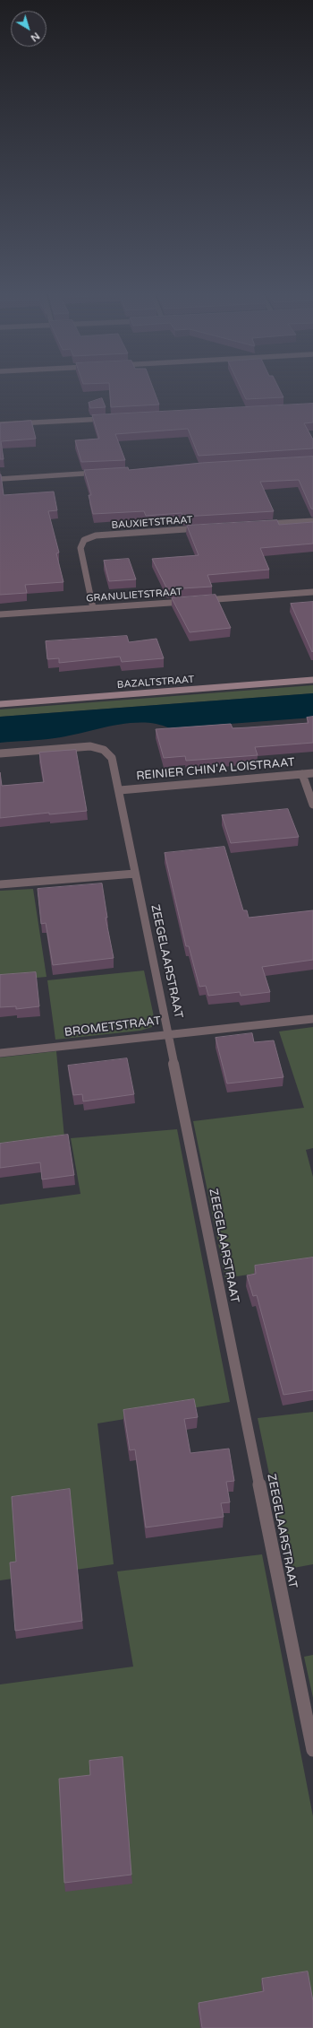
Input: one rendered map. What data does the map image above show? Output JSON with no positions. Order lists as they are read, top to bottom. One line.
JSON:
{"streets":{"street":["BAUXIETSTRAAT","GRANULIETSTRAAT","BAZALTSTRAAT","REINIER CHIN'A LOISTRAAT","ZEEGELAARSTRAAT","BROMETSTRAAT"]},"crossings":[["BAUXIETSTRAAT","GRANULIETSTRAAT"],["REINIER CHIN'A LOISTRAAT","ZEEGELAARSTRAAT"],["ZEEGELAARSTRAAT","BROMETSTRAAT"]],"north":"bottom right"}
